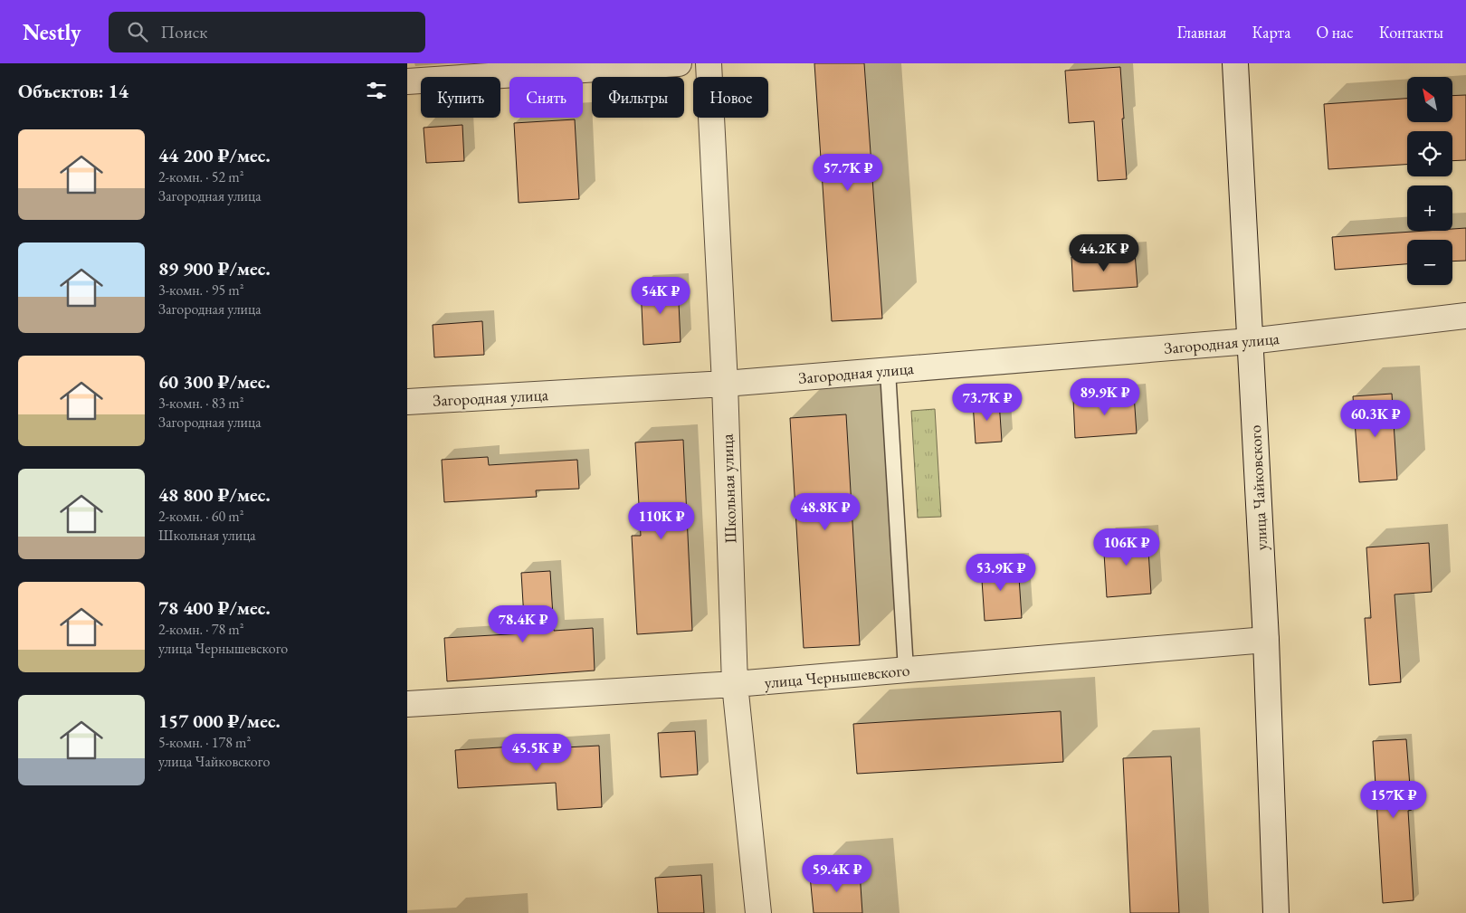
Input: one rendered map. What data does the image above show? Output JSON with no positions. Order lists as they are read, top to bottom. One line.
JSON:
{"streets":{"street":["Загородная улица","улица Чайковского","Школьная улица","улица Чернышевского"]},"crossings":[["Загородная улица","улица Чайковского"],["Загородная улица","Школьная улица"],["улица Чайковского","улица Чернышевского"],["Школьная улица","улица Чернышевского"]],"north":"top left","page":{"header":"Nestly","search":"Поиск","nav":["Главная","Карта","О нас","Контакты"],"heading":"Объектов: 14","map_buttons":["+","−"],"chip":["Купить","Снять","Фильтры","Новое"],"list":[{"name":"44 200 ₽/мес.","note":"2-комн. · 52 m² · Загородная улица"},{"name":"89 900 ₽/мес.","note":"3-комн. · 95 m² · Загородная улица"},{"name":"60 300 ₽/мес.","note":"3-комн. · 83 m² · Загородная улица"},{"name":"48 800 ₽/мес.","note":"2-комн. · 60 m² · Школьная улица"},{"name":"78 400 ₽/мес.","note":"2-комн. · 78 m² · улица Чернышевского"},{"name":"157 000 ₽/мес.","note":"5-комн. · 178 m² · улица Чайковского"}],"price":["57.7K ₽","44.2K ₽","54K ₽","89.9K ₽","73.7K ₽","60.3K ₽","48.8K ₽","110K ₽","106K ₽","53.9K ₽","78.4K ₽","45.5K ₽","157K ₽","59.4K ₽"]}}
